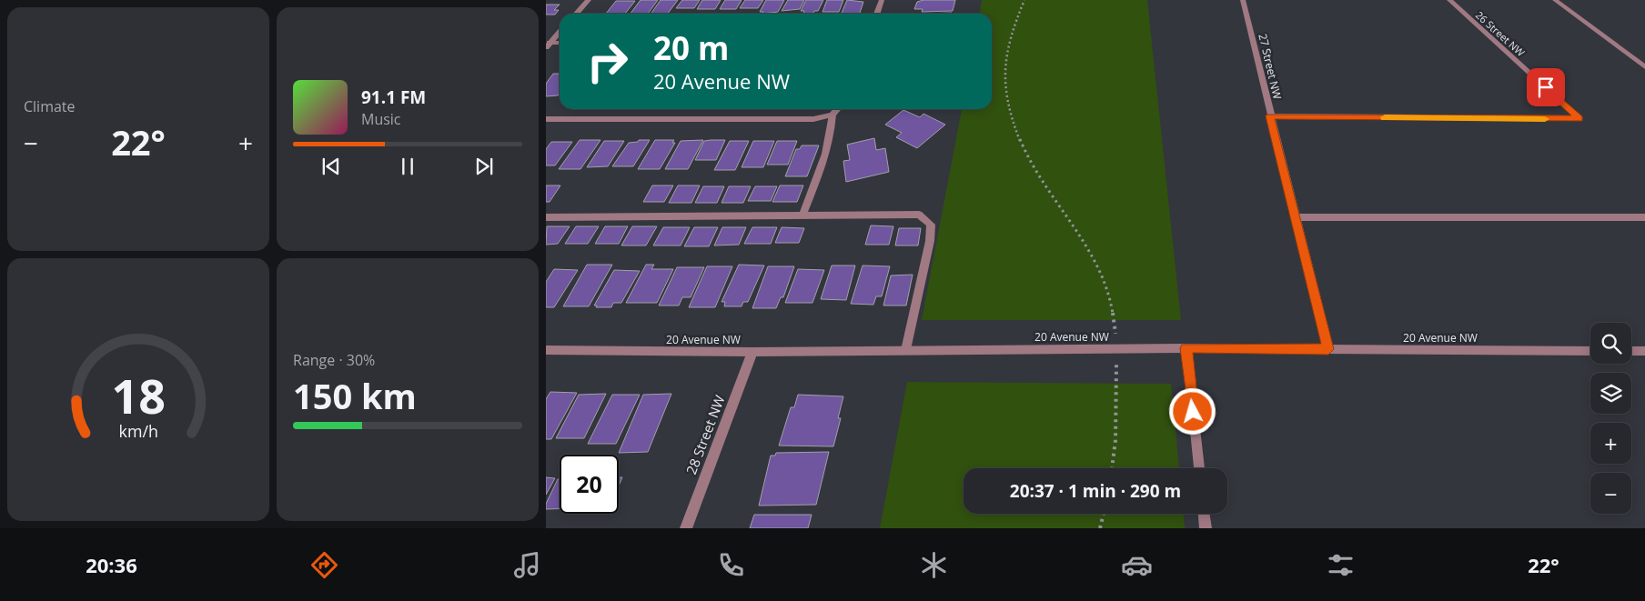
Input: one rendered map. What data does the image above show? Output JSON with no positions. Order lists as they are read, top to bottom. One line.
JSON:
{"streets":{"street":["26 Street NW","27 Street NW","20 Avenue NW","28 Street NW"]},"crossings":[["26 Street NW","27 Street NW"],["27 Street NW","20 Avenue NW"],["20 Avenue NW","28 Street NW"]],"page":{"tile":["Climate",["Range · 30%","150 km"]],"turn":["20 m","20 Avenue NW"],"song":["91.1 FM","Music"],"heat":["−","22°","+"],"map_buttons":["+","−"],"limit":"20","trip":"20:37 · 1 min · 290 m","tabs":["20:36","22°"],"gauge":["18","km/h"]}}
